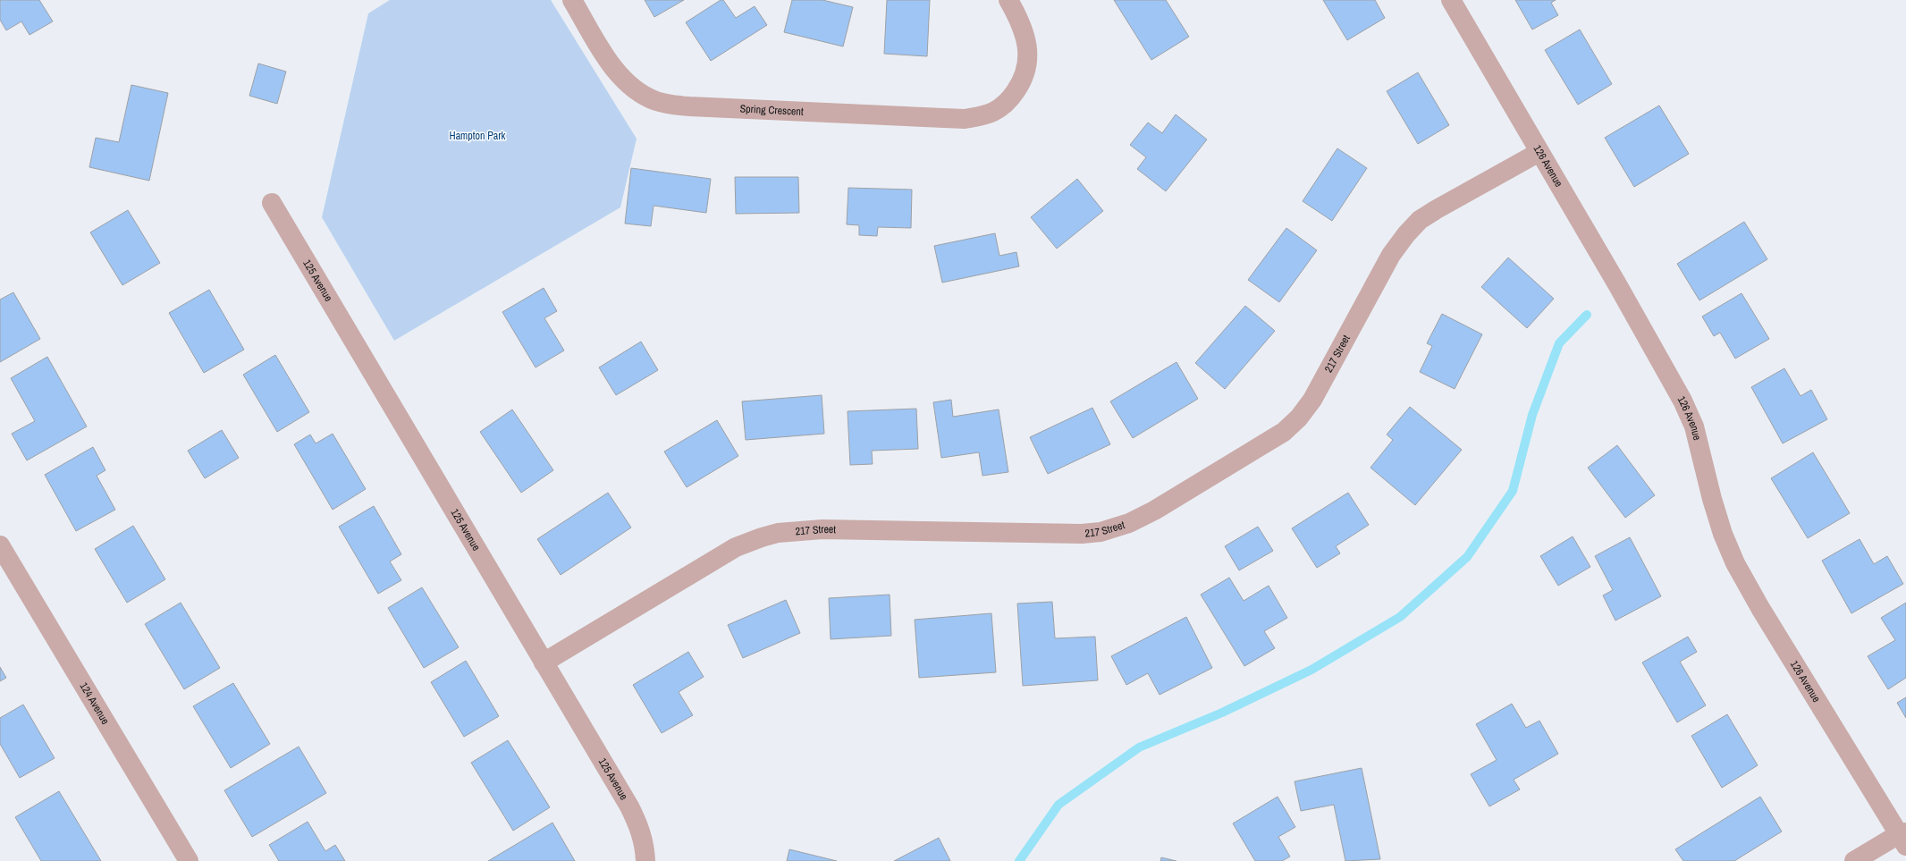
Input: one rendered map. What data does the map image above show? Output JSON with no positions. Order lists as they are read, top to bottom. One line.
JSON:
{"streets":{"street":["Spring Crescent","126 Avenue","125 Avenue","217 Street","124 Avenue"]},"crossings":[["126 Avenue","217 Street"],["125 Avenue","217 Street"]],"parks":["Hampton Park"]}
